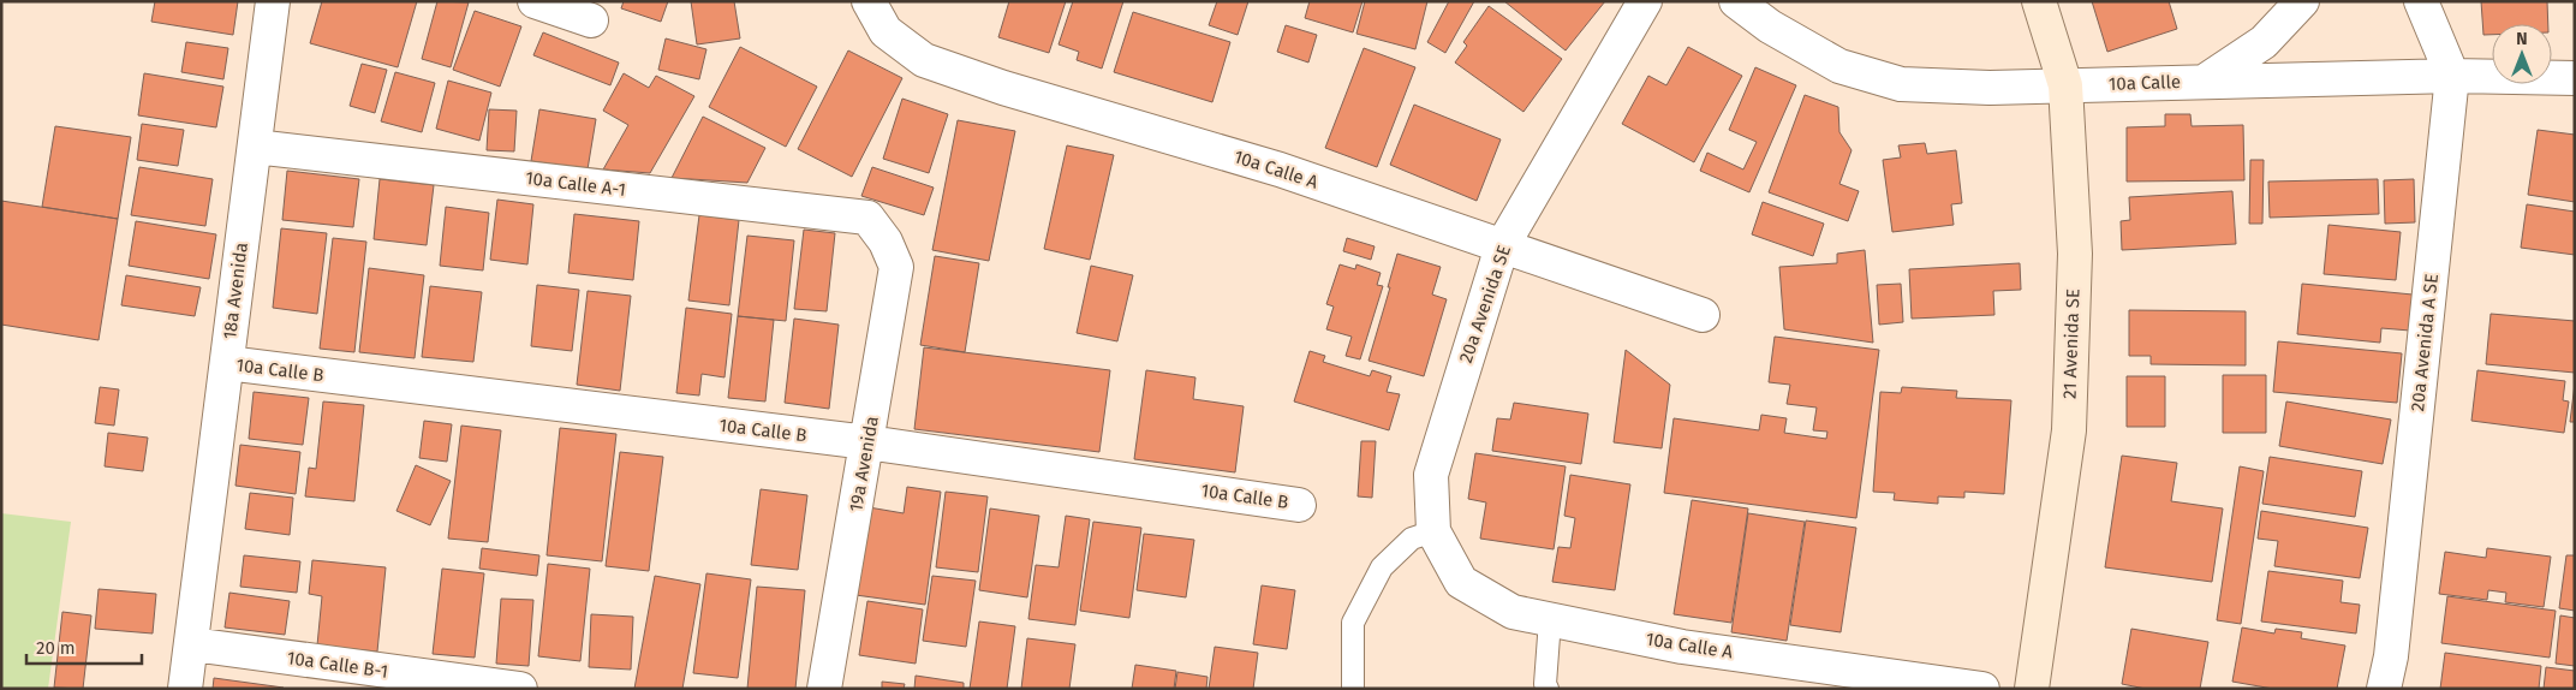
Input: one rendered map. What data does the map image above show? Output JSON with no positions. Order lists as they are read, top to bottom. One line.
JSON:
{"streets":{"street":["10a Calle","10a Calle A","10a Calle A-1","18a Avenida","20a Avenida SE","20a Avenida A SE","21 Avenida SE","10a Calle B","19a Avenida","10a Calle B-1"]},"crossings":[["10a Calle","20a Avenida A SE"],["10a Calle","21 Avenida SE"],["10a Calle A","20a Avenida SE"],["10a Calle A-1","18a Avenida"],["10a Calle A-1","19a Avenida"],["18a Avenida","10a Calle B"],["18a Avenida","10a Calle B-1"],["10a Calle B","19a Avenida"]],"scale_bar":"20 m","north":"top"}
